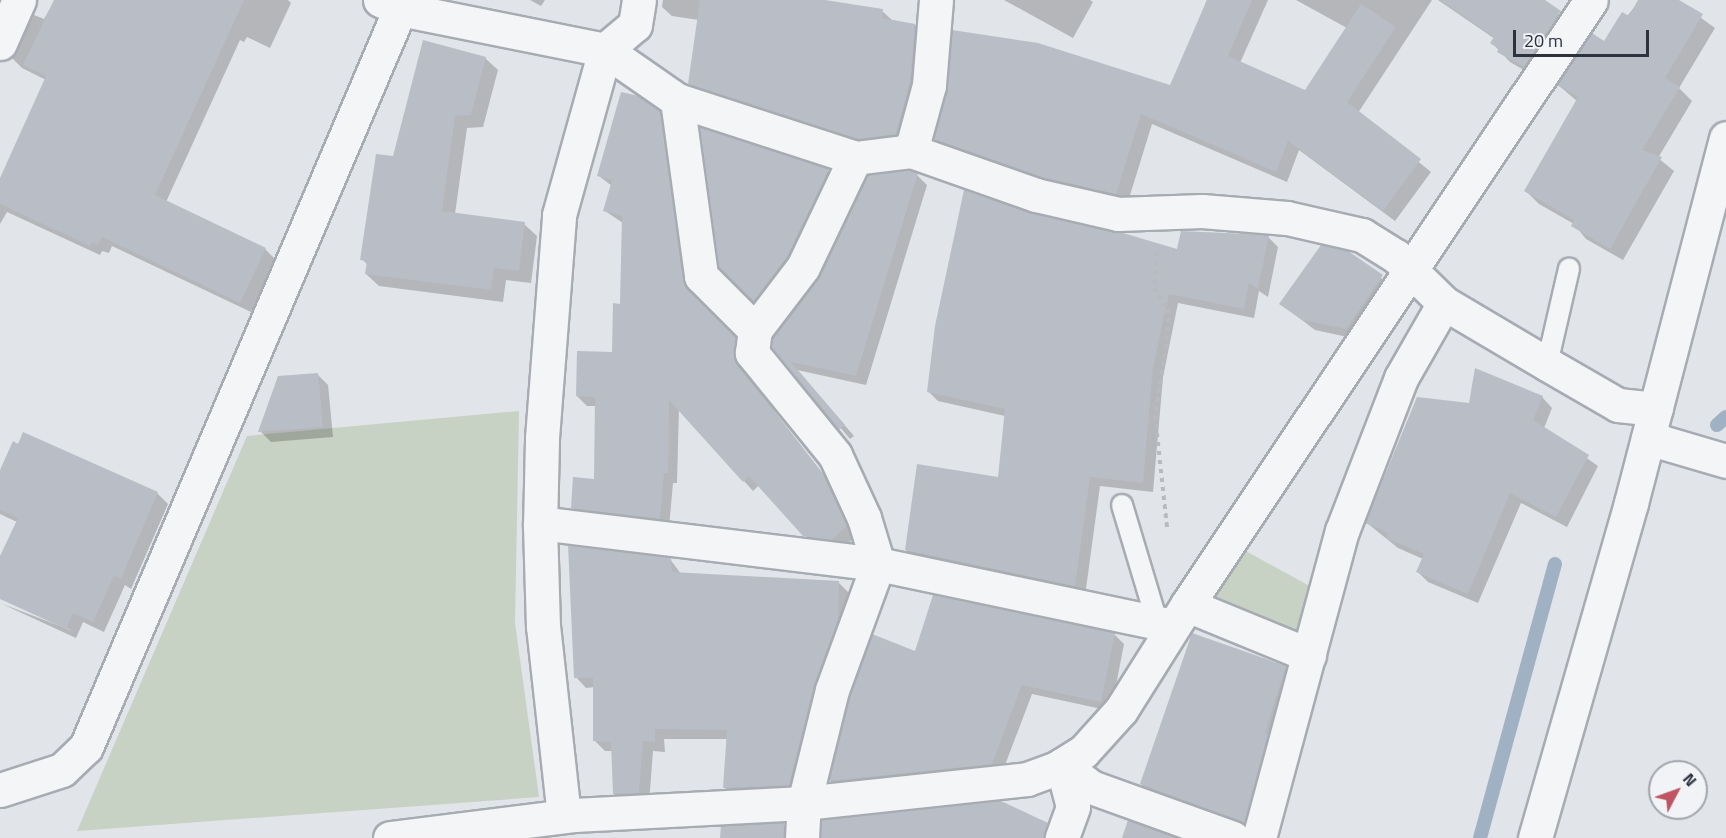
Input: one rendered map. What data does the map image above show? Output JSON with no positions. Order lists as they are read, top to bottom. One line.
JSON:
{"scale_bar":"20 m","north":"top right"}
